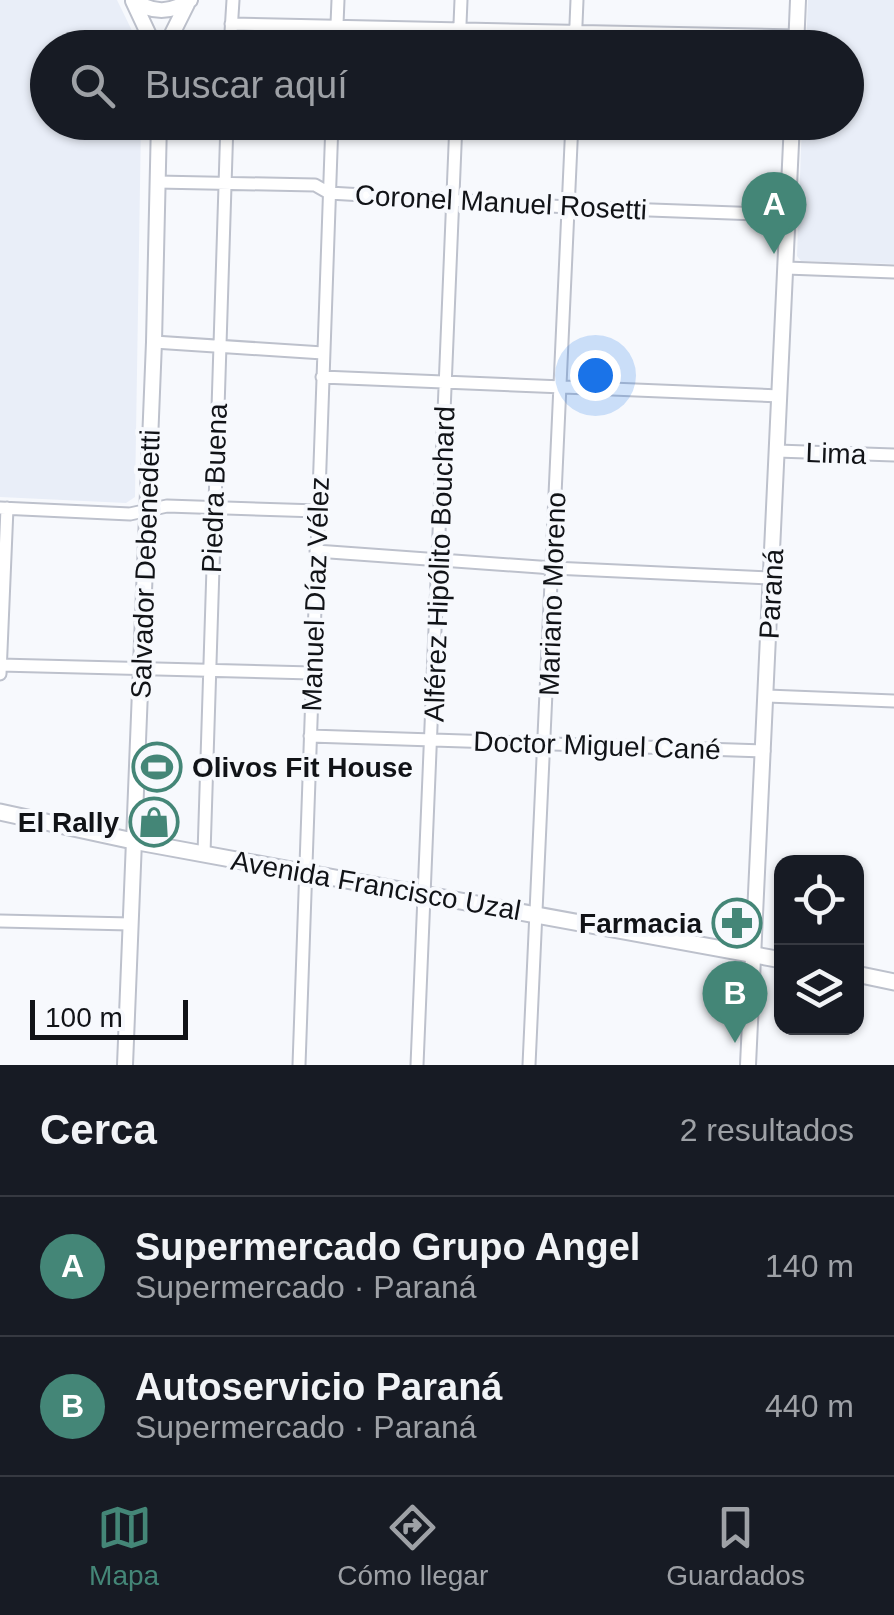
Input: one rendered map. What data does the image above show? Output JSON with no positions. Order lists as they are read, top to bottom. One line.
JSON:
{"streets":{"main road":["Avenida Francisco Uzal"],"street":["Coronel Manuel Rosetti","Lima","Piedra Buena","Salvador Debenedetti","Alférez Hipólito Bouchard","Manuel Díaz Vélez","Mariano Moreno","Paraná","Doctor Miguel Cané"]},"crossings":[["Coronel Manuel Rosetti","Piedra Buena"],["Coronel Manuel Rosetti","Salvador Debenedetti"],["Coronel Manuel Rosetti","Alférez Hipólito Bouchard"],["Coronel Manuel Rosetti","Manuel Díaz Vélez"],["Coronel Manuel Rosetti","Mariano Moreno"],["Coronel Manuel Rosetti","Paraná"],["Lima","Paraná"],["Piedra Buena","Avenida Francisco Uzal"],["Salvador Debenedetti","Avenida Francisco Uzal"],["Alférez Hipólito Bouchard","Doctor Miguel Cané"],["Alférez Hipólito Bouchard","Avenida Francisco Uzal"],["Manuel Díaz Vélez","Doctor Miguel Cané"],["Manuel Díaz Vélez","Avenida Francisco Uzal"],["Mariano Moreno","Doctor Miguel Cané"],["Mariano Moreno","Avenida Francisco Uzal"],["Paraná","Doctor Miguel Cané"],["Paraná","Avenida Francisco Uzal"]],"places":{"sports":["Olivos Fit House"],"shop":["El Rally"],"pharmacy":["Farmacia"]},"scale_bar":"100 m","page":{"search":"Buscar aquí","pins":["A","B"],"scale":"100 m","heading":["Cerca","2 resultados"],"list":[{"mark":"A","name":"Supermercado Grupo Angel","note":"Supermercado · Paraná","value":"140 m"},{"mark":"B","name":"Autoservicio Paraná","note":"Supermercado · Paraná","value":"440 m"}],"nav":["Mapa","Cómo llegar","Guardados"]}}
